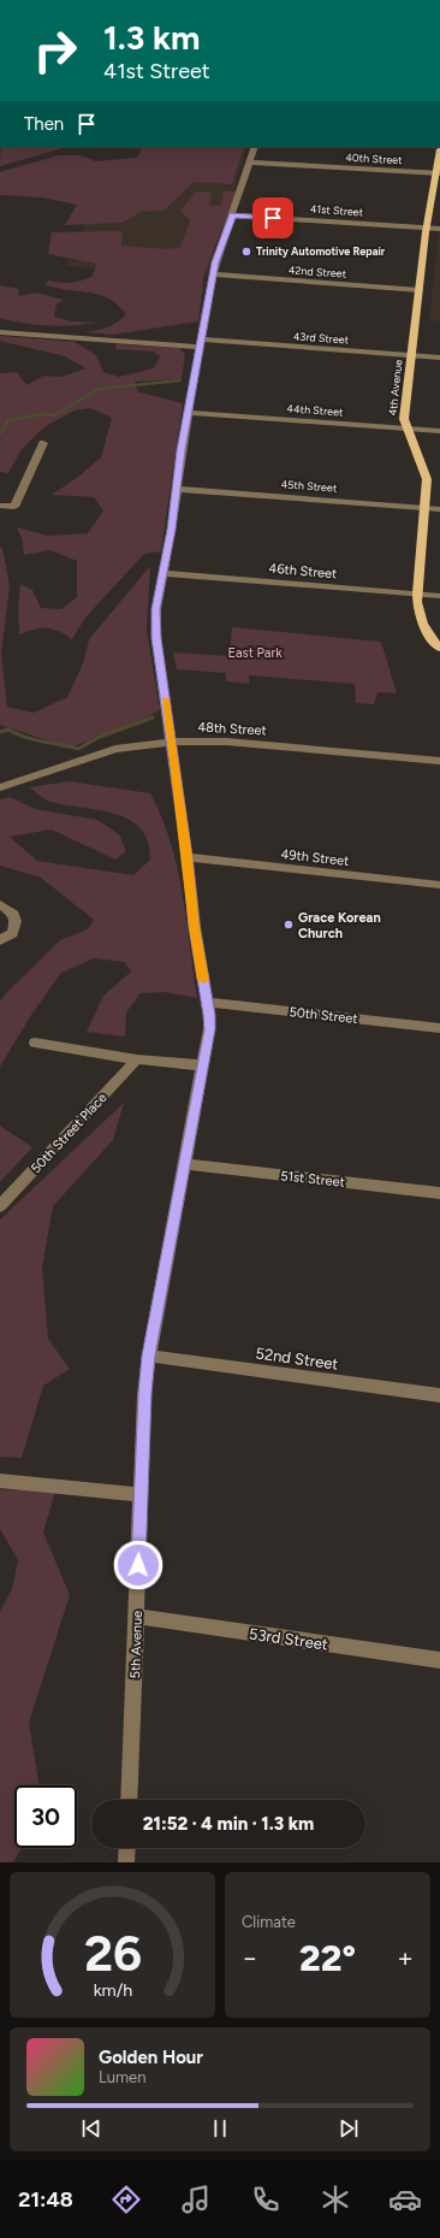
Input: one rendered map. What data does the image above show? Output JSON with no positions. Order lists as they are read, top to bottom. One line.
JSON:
{"streets":{"main road":["4th Avenue"],"street":["40th Street","41st Street","42nd Street","43rd Street","44th Street","45th Street","46th Street","48th Street","49th Street","50th Street","50th Street Place","51st Street","52nd Street","53rd Street","5th Avenue"]},"crossings":[["40th Street","4th Avenue"],["40th Street","5th Avenue"],["41st Street","4th Avenue"],["41st Street","5th Avenue"],["42nd Street","4th Avenue"],["42nd Street","5th Avenue"],["43rd Street","4th Avenue"],["43rd Street","5th Avenue"],["4th Avenue","44th Street"],["4th Avenue","45th Street"],["4th Avenue","46th Street"],["44th Street","5th Avenue"],["45th Street","5th Avenue"],["46th Street","5th Avenue"],["48th Street","5th Avenue"],["49th Street","5th Avenue"],["50th Street","5th Avenue"],["51st Street","5th Avenue"],["52nd Street","5th Avenue"],["53rd Street","5th Avenue"]],"parks":["East Park"],"places":["Trinity Automotive Repair","Grace Korean Church"],"page":{"turn":["1.3 km","41st Street"],"then":"Then","limit":"30","trip":"21:52 · 4 min · 1.3 km","tile":"Climate","heat":["−","22°","+"],"song":["Golden Hour","Lumen"],"tabs":"21:48","gauge":["26","km/h"]}}
